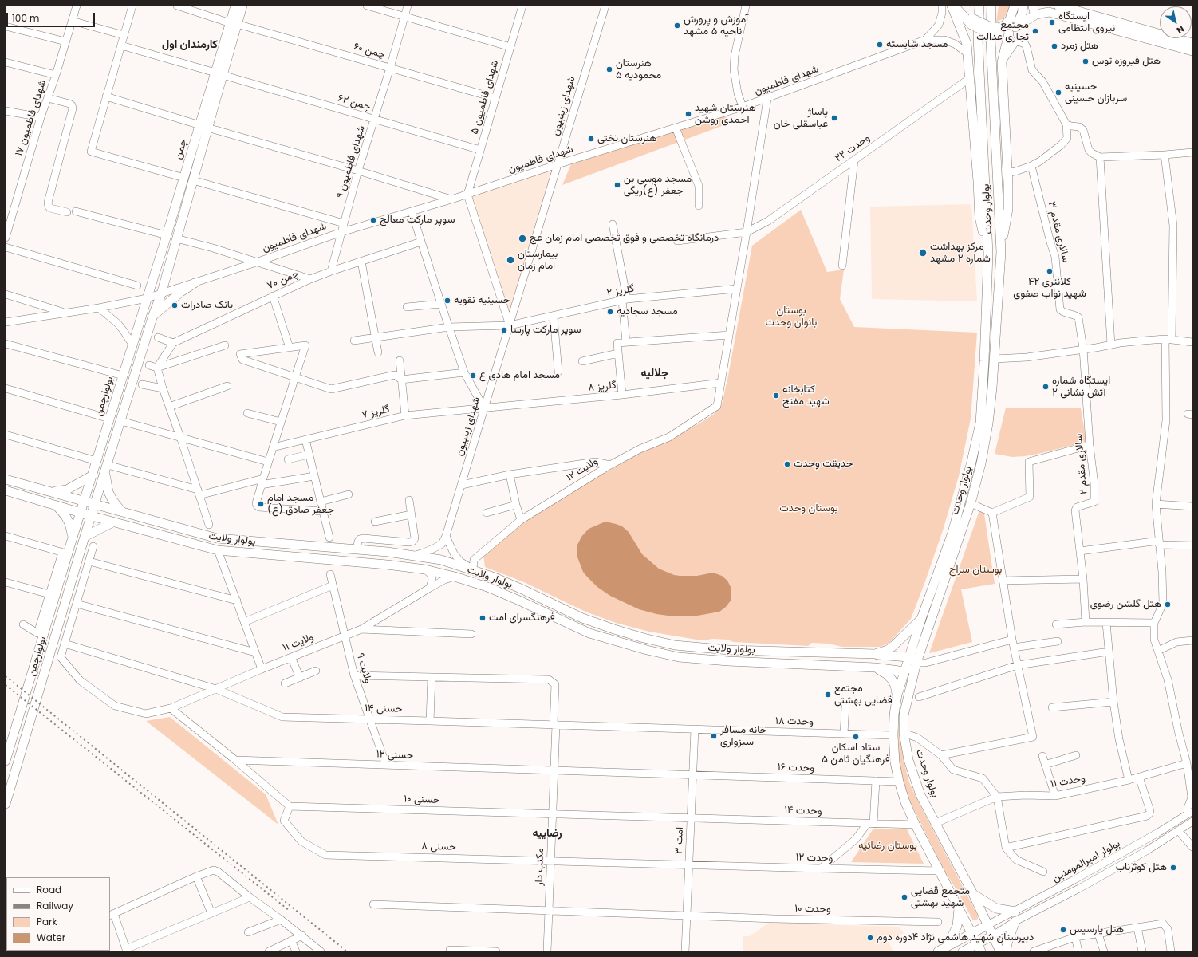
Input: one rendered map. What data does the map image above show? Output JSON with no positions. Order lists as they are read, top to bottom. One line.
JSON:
{"streets":{"main road":["چمن","بولوار وحدت","بولوارچمن","بولوار ولایت"],"street":["چمن ۶۰","شهدای فاطمیون","شهدای فاطمیون ۵","چمن ۶۲","شهدای زینبیون","شهدای فاطمیون ۱۷","وحدت ۲۲","شهدای فاطمیون ۹","سالاری مقدم ۳","چمن ۷۰","گلریز ۲","گلریز ۸","گلریز ۷","سالاری مقدم ۲","ولایت ۱۲","ولایت ۱۱","ولایت ۹","حسنی ۱۴","وحدت ۱۸","حسنی ۱۲","وحدت ۱۶","وحدت ۱۱","حسنی ۱۰","وحدت ۱۴","امت ۳","حسنی ۸","وحدت ۱۲","بولوار امیرالمومنین","مکتب دار","وحدت ۱۰"]},"crossings":[["چمن ۶۰","شهدای فاطمیون ۵"],["چمن ۶۰","چمن"],["چمن ۶۰","شهدای فاطمیون ۹"],["شهدای فاطمیون","شهدای فاطمیون ۵"],["شهدای فاطمیون","شهدای زینبیون"],["شهدای فاطمیون","چمن"],["شهدای فاطمیون","شهدای فاطمیون ۹"],["شهدای فاطمیون","بولوارچمن"],["شهدای فاطمیون ۵","چمن ۶۲"],["چمن ۶۲","چمن"],["چمن ۶۲","شهدای فاطمیون ۹"],["شهدای زینبیون","گلریز ۲"],["شهدای زینبیون","گلریز ۸"],["شهدای زینبیون","گلریز ۷"],["چمن","بولوارچمن"],["شهدای فاطمیون ۹","چمن ۷۰"],["بولوار وحدت","بولوار ولایت"],["بولوار وحدت","وحدت ۱۸"],["بولوار وحدت","وحدت ۱۶"],["بولوار وحدت","وحدت ۱۱"],["بولوار وحدت","وحدت ۱۴"],["بولوار وحدت","وحدت ۱۲"],["بولوار وحدت","بولوار امیرالمومنین"],["سالاری مقدم ۳","سالاری مقدم ۲"],["گلریز ۸","گلریز ۷"],["گلریز ۸","ولایت ۱۲"],["بولوارچمن","بولوار ولایت"],["ولایت ۱۲","بولوار ولایت"],["بولوار ولایت","ولایت ۱۱"],["ولایت ۱۱","ولایت ۹"],["ولایت ۱۱","حسنی ۱۴"],["ولایت ۹","حسنی ۱۴"],["ولایت ۹","حسنی ۱۲"],["حسنی ۱۴","وحدت ۱۸"],["حسنی ۱۴","مکتب دار"],["وحدت ۱۸","امت ۳"],["وحدت ۱۸","مکتب دار"],["حسنی ۱۲","وحدت ۱۶"],["حسنی ۱۲","امت ۳"],["حسنی ۱۲","مکتب دار"],["وحدت ۱۶","امت ۳"],["حسنی ۱۰","وحدت ۱۴"],["حسنی ۱۰","امت ۳"],["حسنی ۱۰","حسنی ۸"],["حسنی ۱۰","مکتب دار"],["وحدت ۱۴","امت ۳"],["امت ۳","حسنی ۸"],["امت ۳","وحدت ۱۲"],["امت ۳","وحدت ۱۰"],["حسنی ۸","وحدت ۱۲"],["حسنی ۸","مکتب دار"],["مکتب دار","وحدت ۱۰"]],"districts":["کارمندان اول","جلالیه","رضاییه"],"parks":["بوستان بانوان وحدت","بوستان وحدت","بوستان سراج","بوستان رضائیه"],"places":["ایستگاه نیروی انتظامی","آموزش و پرورش ناحیه ۵ مشهد","مجتمع تجاری عدالت","مسجد شایسته","هتل زمرد","هتل فیروزه توس","هنرستان محمودیه ۵","حسینیه سربازان حسینی","هنرستان شهید احمدی روشن","پاساژ عباسقلی خان","هنرستان تختی","مسجد موسی بن جعفر (ع)ریگی","سوپر مارکت معالج","درمانگاه تخصصی و فوق تخصصی امام زمان عج","مرکز بهداشت شماره ۲ مشهد","بیمارستان امام زمان","کلانتری ۴۲ شهید نواب صفوی","حسینیه نقویه","بانک صادرات","مسجد سجادیه","سوپر مارکت پارسا","مسجد امام هادی ع","ایستگاه شماره ۲ آتش نشانی","کتابخانه شهید مفتح","حدیقت وحدت","مسجد امام جعفر صادق (ع)","هتل گلشن رضوی","فرهنگسرای امت","مجتمع قضایی بهشتی","خانه مسافر سبزواری","ستاد اسکان فرهنگیان ثامن ۵","هتل کوثرناب","متجمع قضایی شهید بهشتی","هتل پارسیس","دبیرستان شهید هاشمی نژاد ۴دوره دوم"],"legend":["Road","Railway","Park","Water"],"scale_bar":"100 m","north":"bottom right"}
